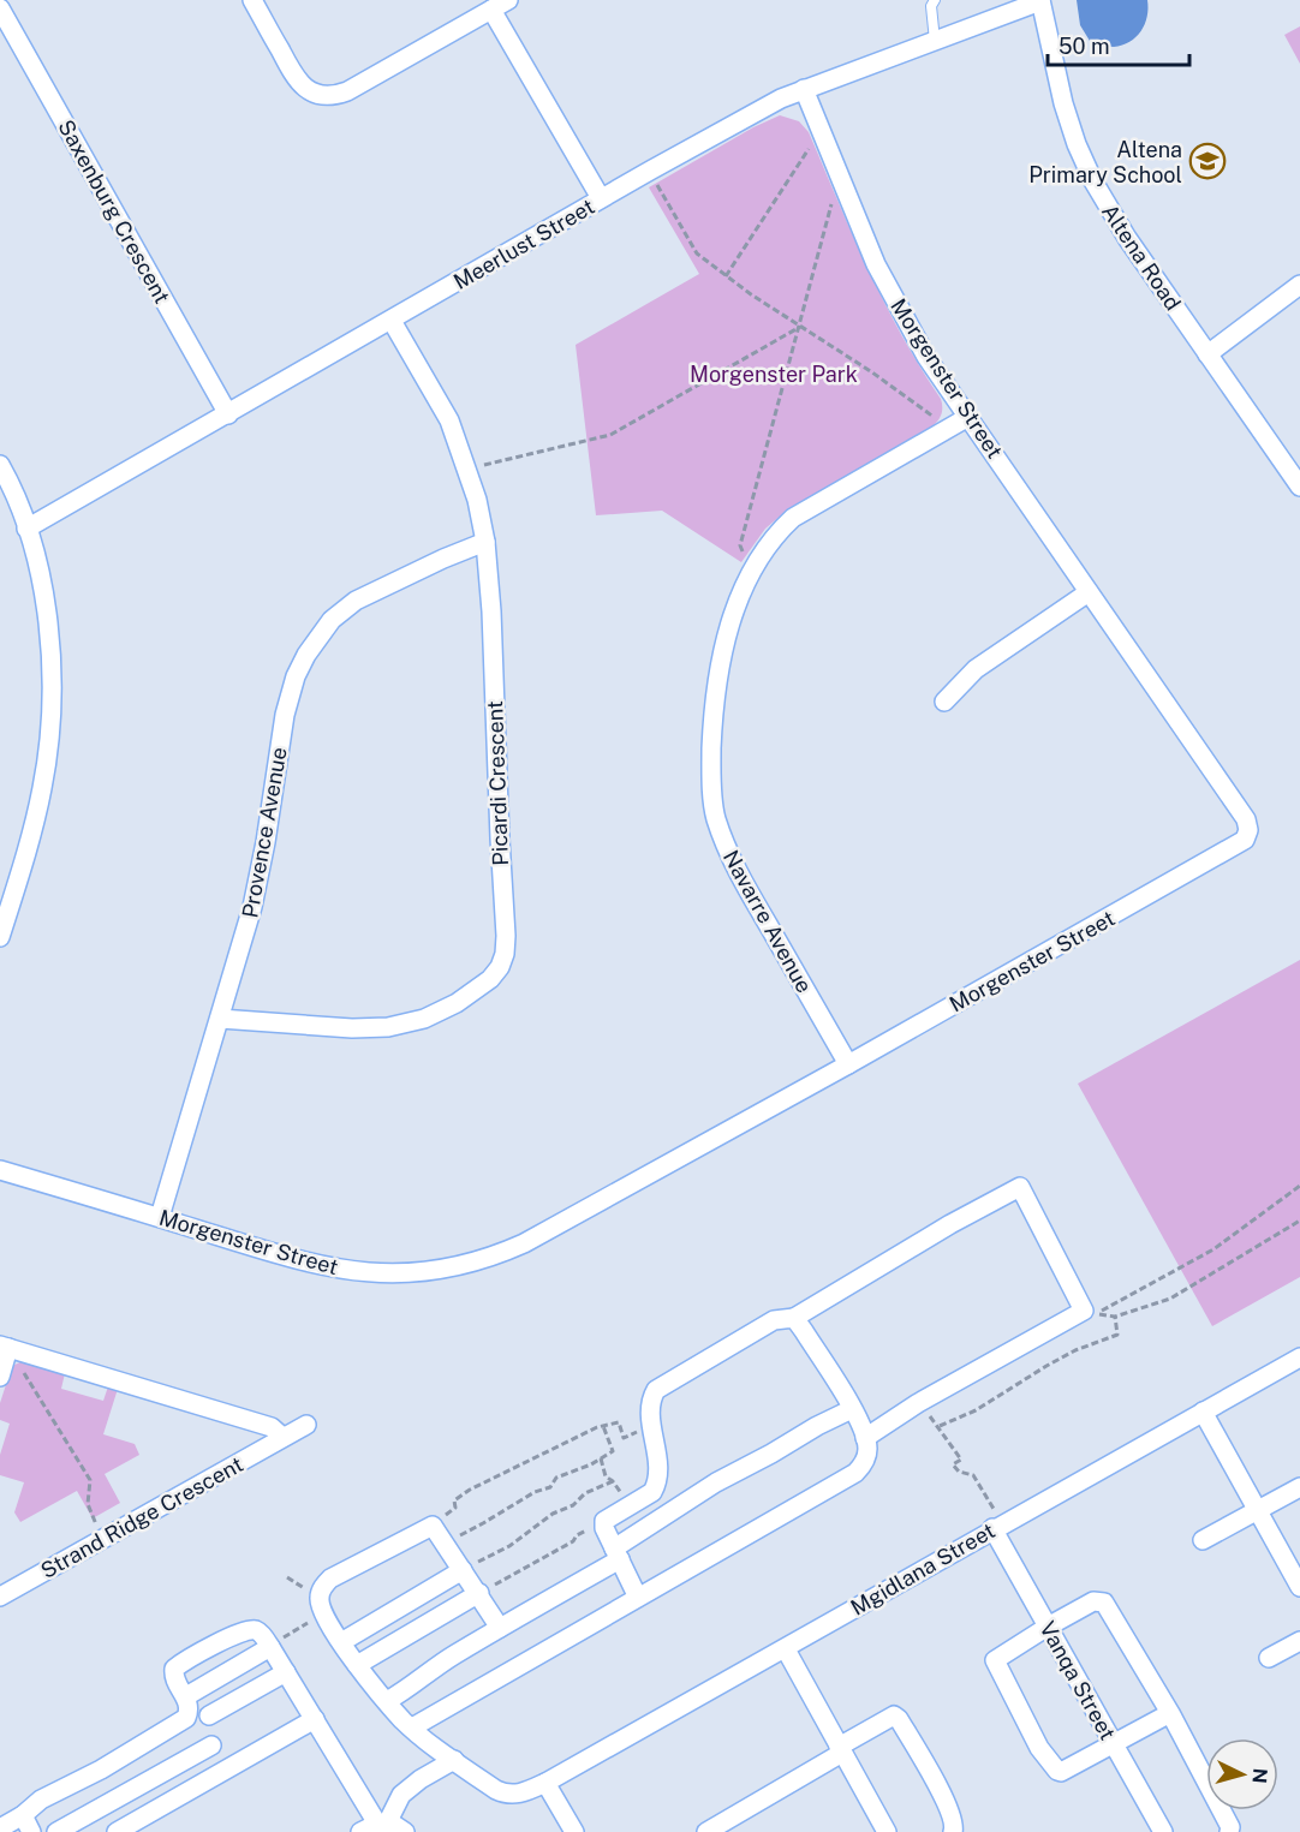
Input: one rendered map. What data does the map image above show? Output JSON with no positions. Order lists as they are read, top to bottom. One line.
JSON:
{"streets":{"street":["Saxenburg Crescent","Meerlust Street","Altena Road","Morgenster Street","Picardi Crescent","Provence Avenue","Navarre Avenue","Strand Ridge Crescent","Mgidlana Street","Vanqa Street"]},"crossings":[["Saxenburg Crescent","Meerlust Street"],["Meerlust Street","Altena Road"],["Meerlust Street","Morgenster Street"],["Meerlust Street","Picardi Crescent"],["Morgenster Street","Provence Avenue"],["Morgenster Street","Navarre Avenue"],["Picardi Crescent","Provence Avenue"],["Mgidlana Street","Vanqa Street"]],"parks":["Morgenster Park"],"places":{"school or university":["Altena Primary School"]},"scale_bar":"50 m","north":"right"}
